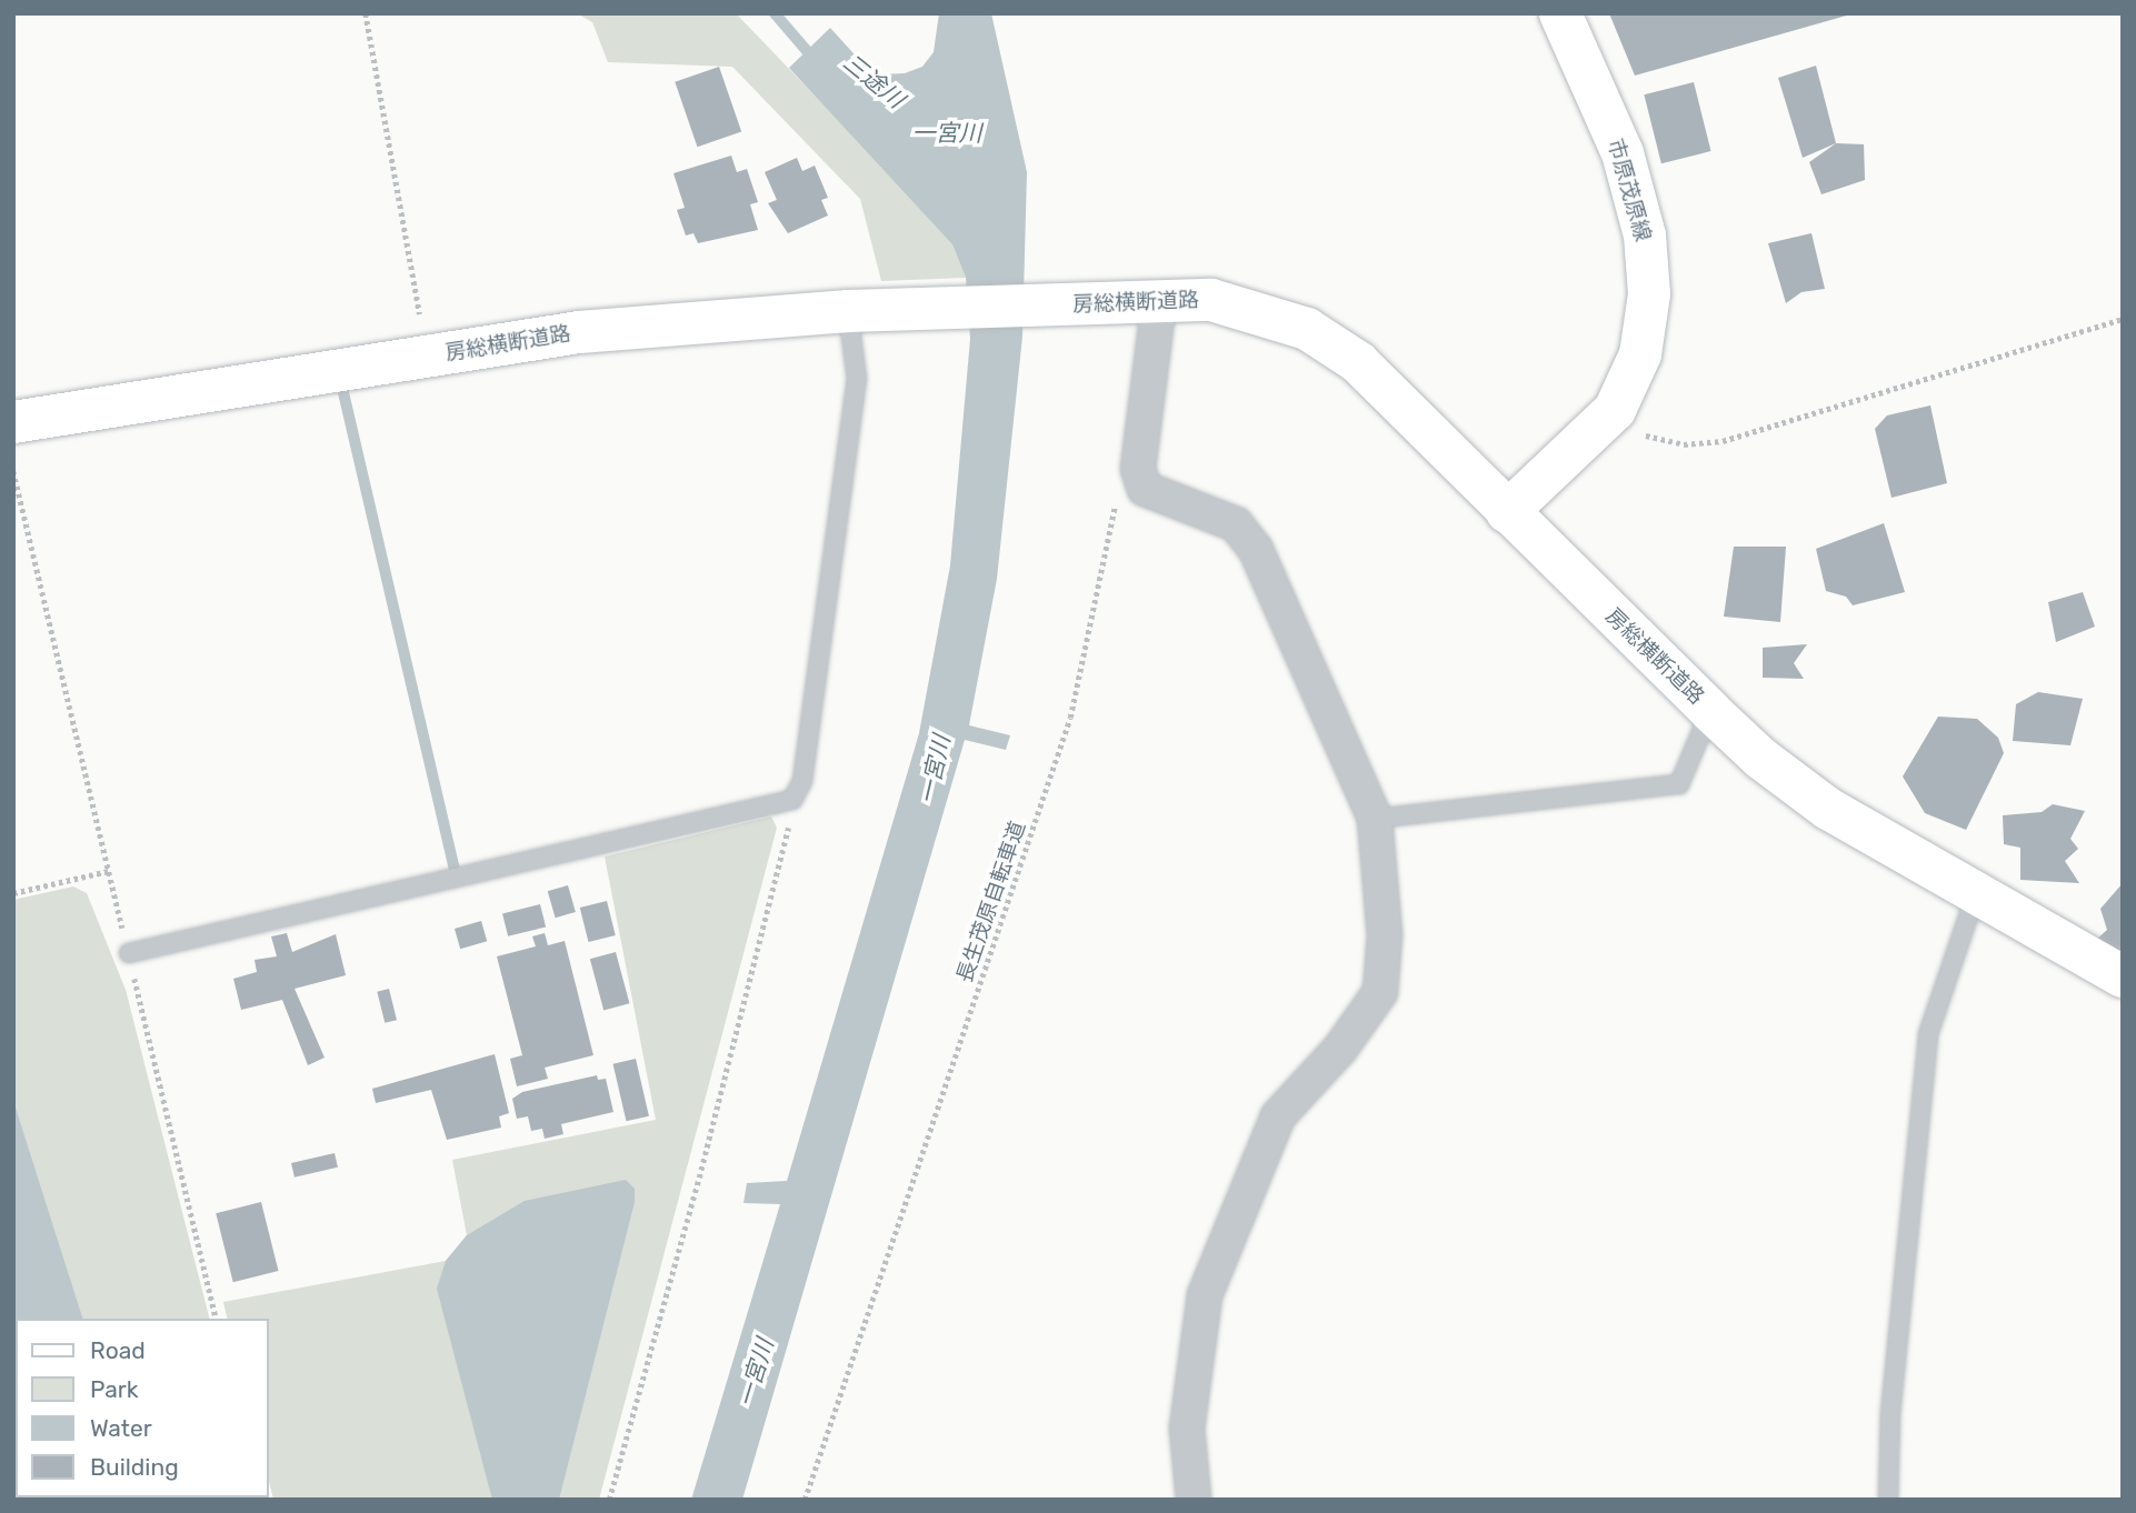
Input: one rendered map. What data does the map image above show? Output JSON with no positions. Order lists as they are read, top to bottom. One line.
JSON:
{"streets":{"main road":["市原茂原線","房総横断道路"],"path":["長生茂原自転車道"]},"crossings":[["市原茂原線","房総横断道路"]],"water":["三途川","一宮川"],"legend":["Road","Park","Water","Building"]}
